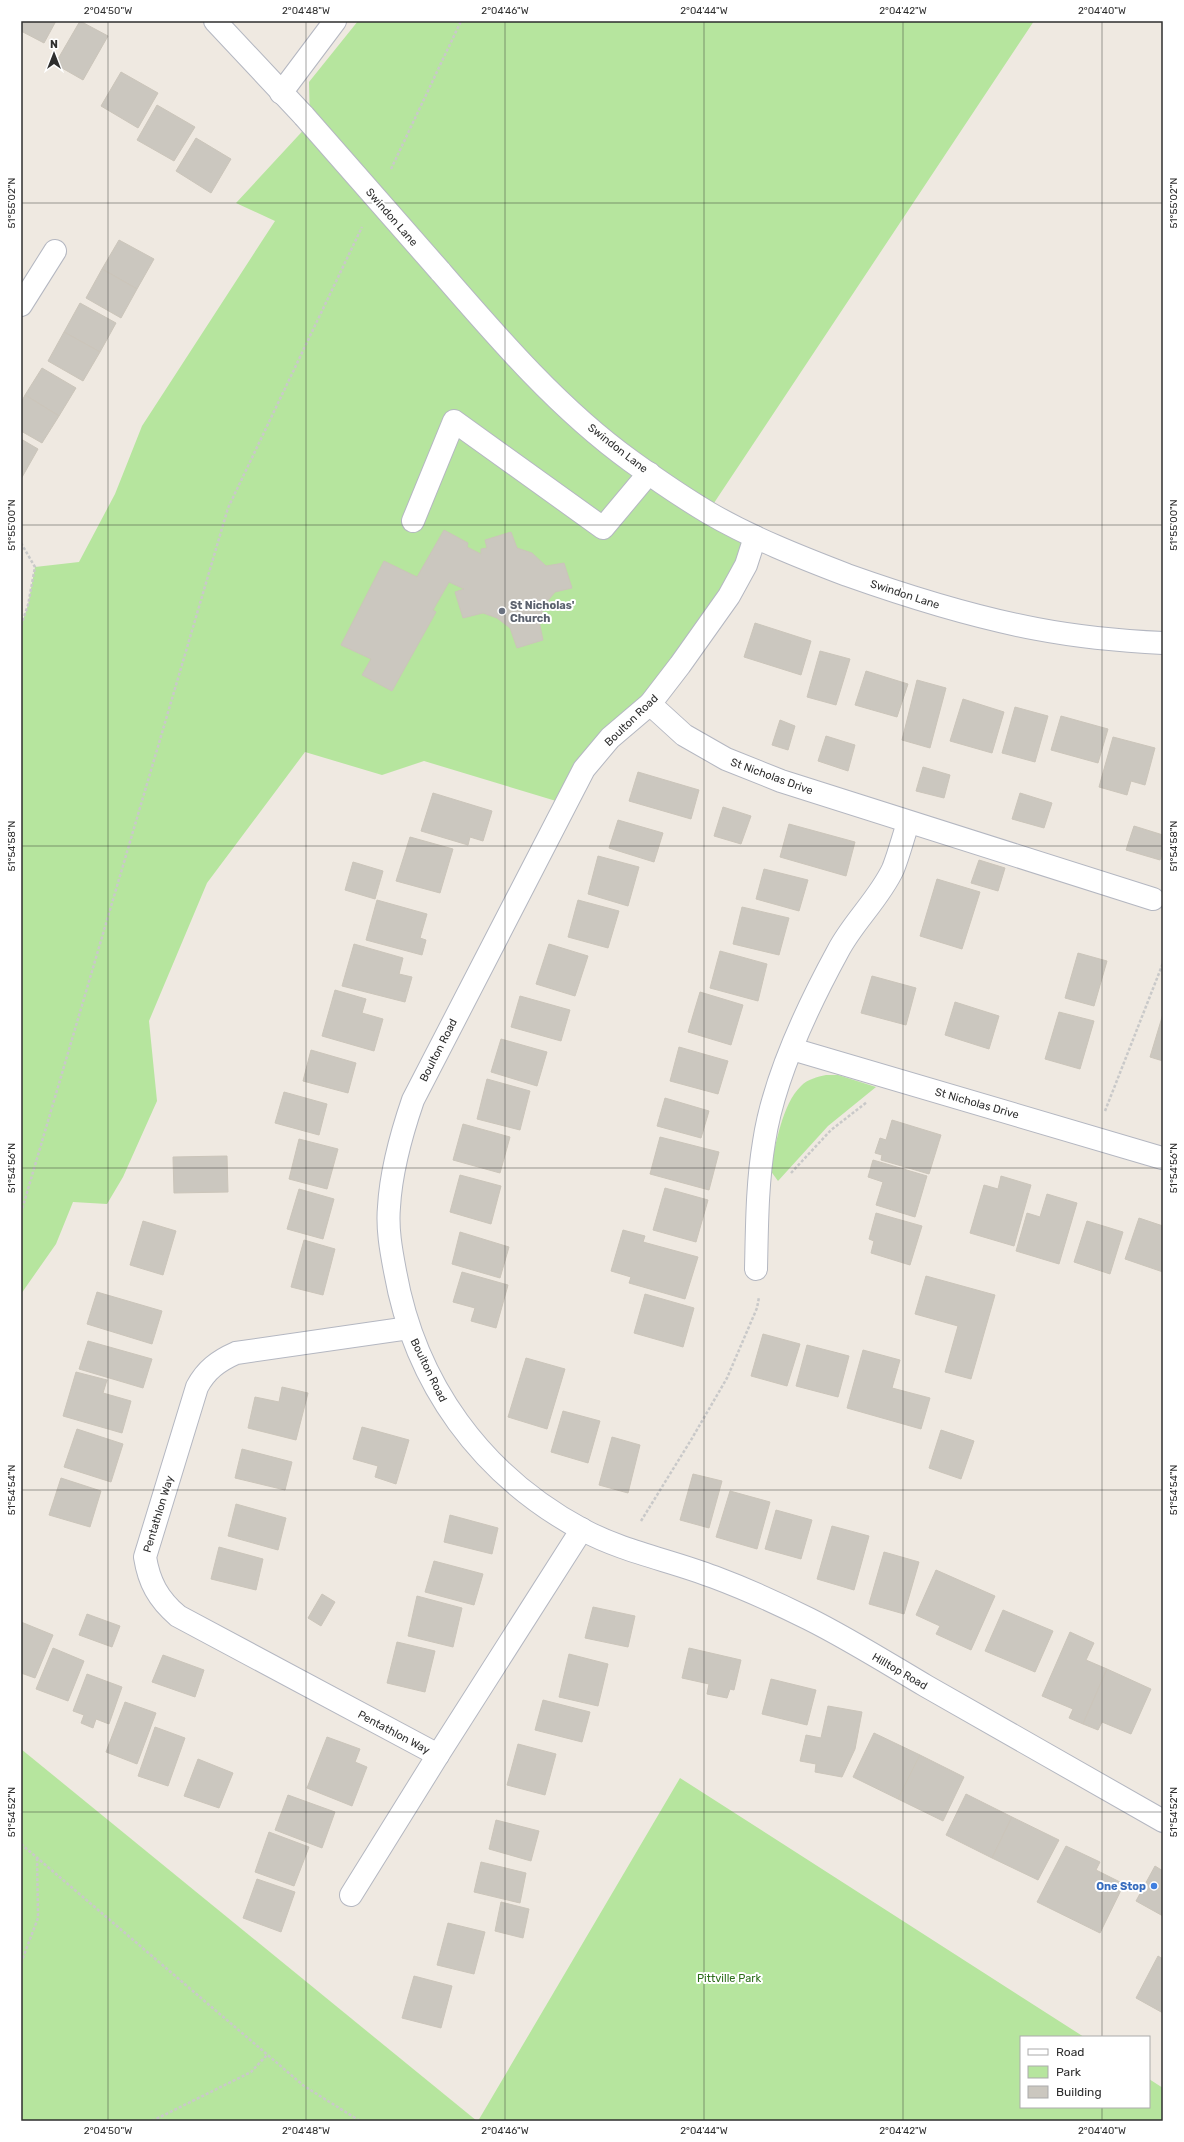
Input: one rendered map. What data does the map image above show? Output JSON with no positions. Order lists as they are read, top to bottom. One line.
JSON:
{"streets":{"street":["Swindon Lane","Boulton Road","St Nicholas Drive","Pentathlon Way","Hilltop Road"]},"crossings":[["Swindon Lane","Boulton Road"],["Boulton Road","St Nicholas Drive"],["Boulton Road","Pentathlon Way"],["Boulton Road","Hilltop Road"]],"parks":["Pittville Park"],"places":["St Nicholas' Church","One Stop"],"legend":["Road","Park","Building"],"north":"top","coordinates":["2°04'50\"W","2°04'48\"W","2°04'46\"W","2°04'44\"W","2°04'42\"W","2°04'40\"W","51°55'02\"N","51°55'00\"N","51°54'58\"N","51°54'56\"N","51°54'54\"N","51°54'52\"N"]}
